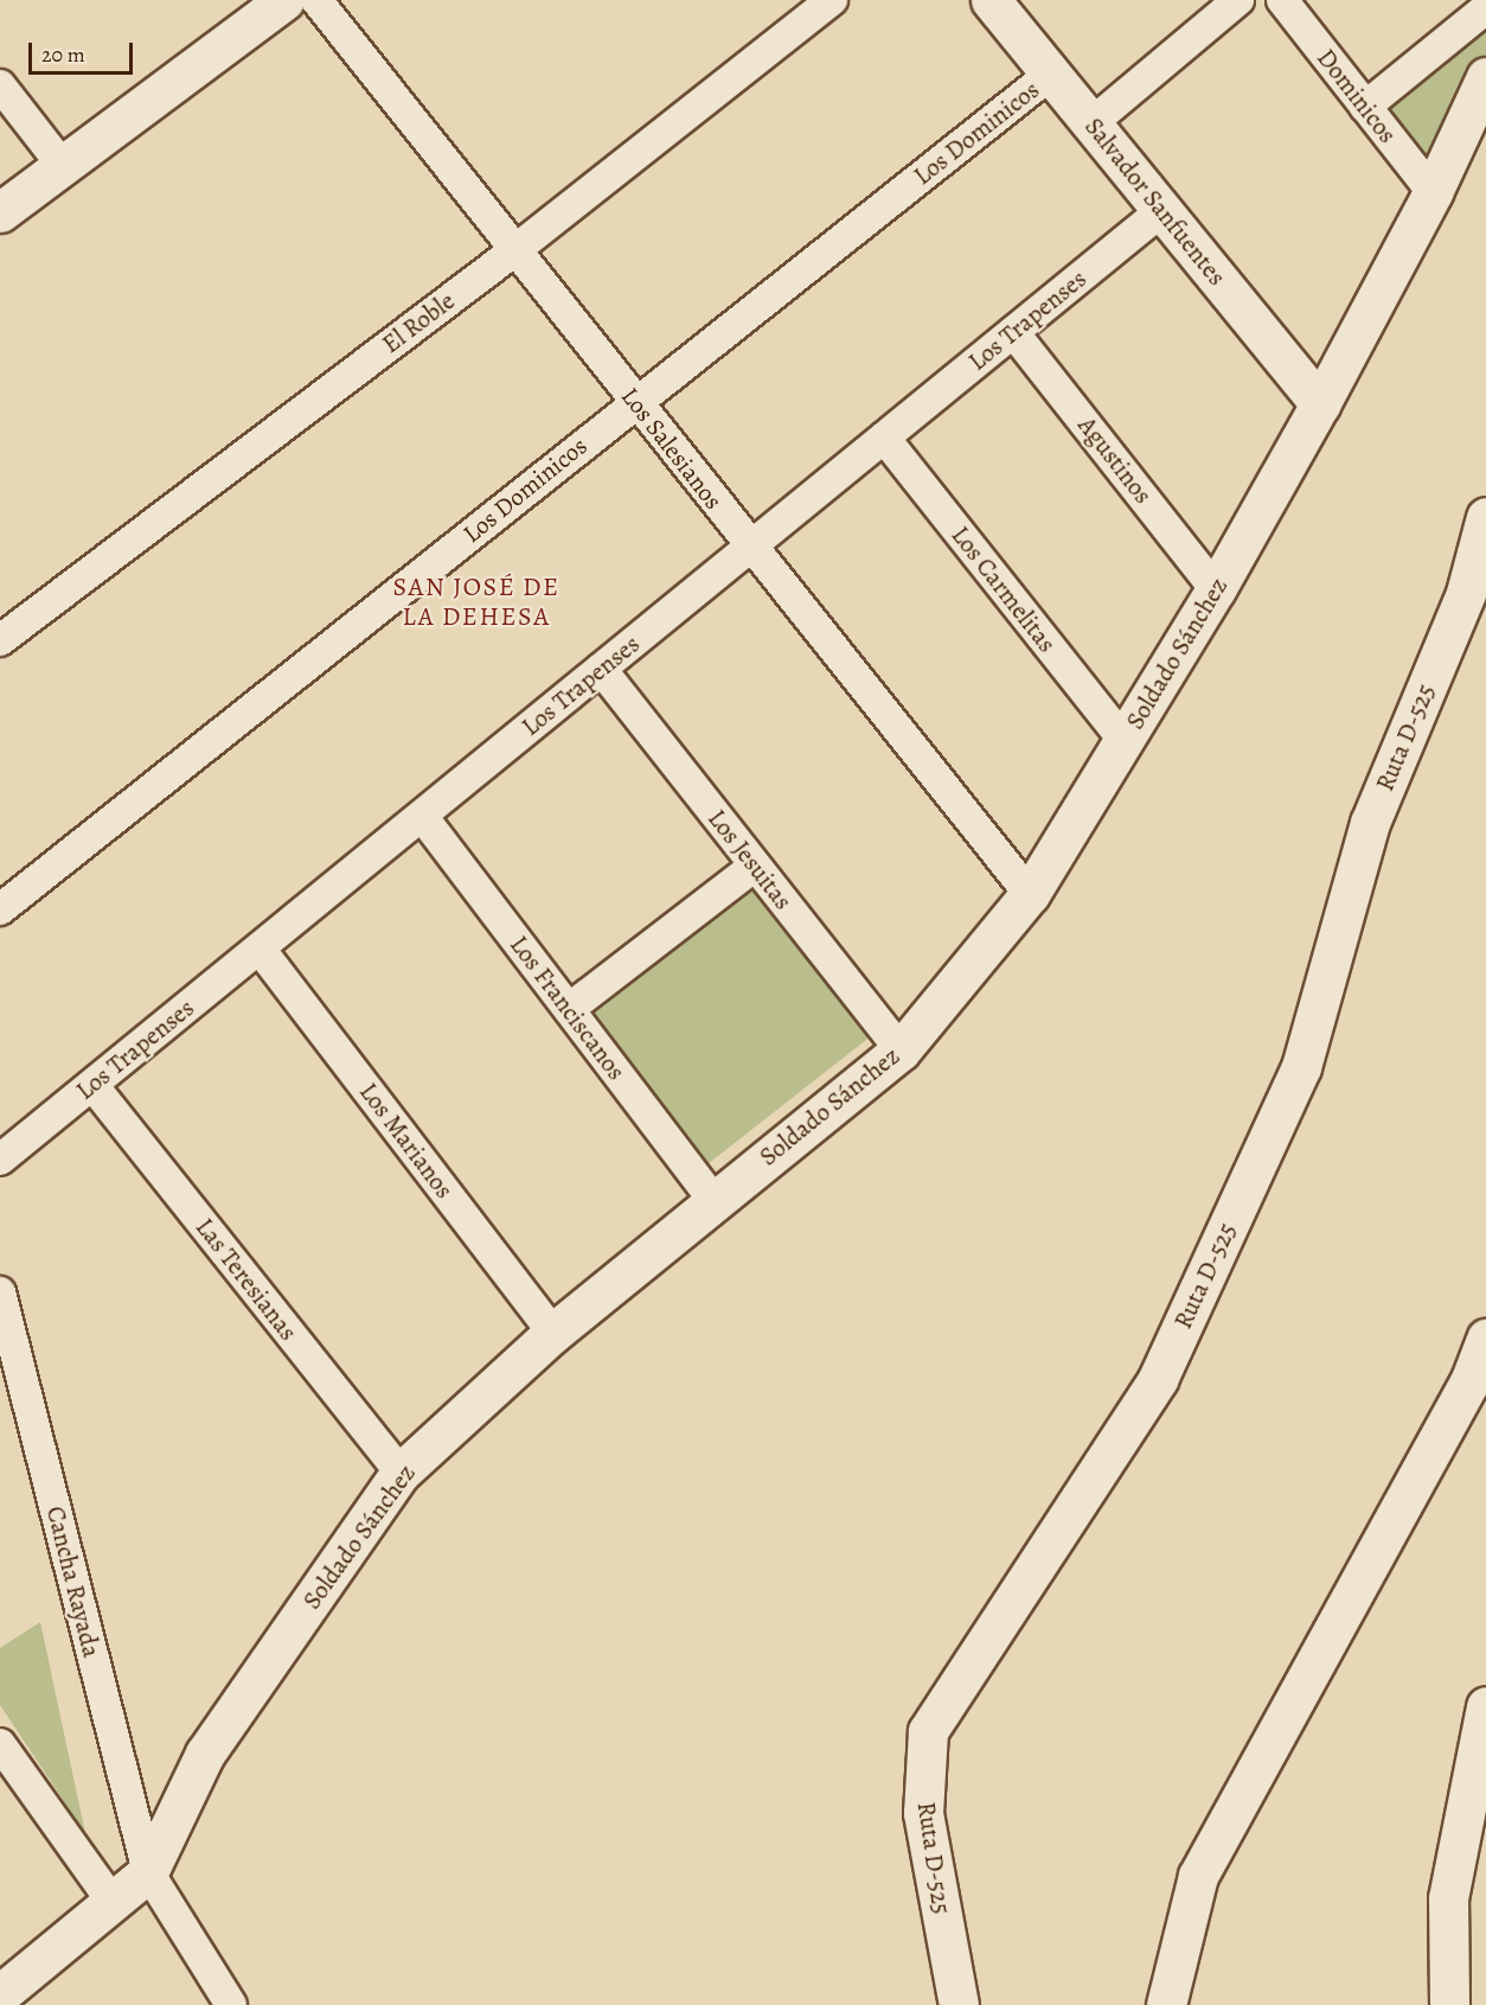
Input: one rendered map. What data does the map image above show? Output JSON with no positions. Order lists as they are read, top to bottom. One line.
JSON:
{"streets":{"street":["Dominicos","Los Dominicos","Salvador Sanfuentes","Los Trapenses","El Roble","Los Salesianos","Agustinos","Los Carmelitas","Soldado Sánchez","Ruta D-525","Los Jesuitas","Los Franciscanos","Los Marianos","Las Teresianas","Cancha Rayada"]},"crossings":[["Dominicos","Soldado Sánchez"],["Los Dominicos","Salvador Sanfuentes"],["Los Dominicos","Los Salesianos"],["Salvador Sanfuentes","Los Trapenses"],["Salvador Sanfuentes","Soldado Sánchez"],["Los Trapenses","Los Salesianos"],["Los Trapenses","Agustinos"],["Los Trapenses","Los Carmelitas"],["Los Trapenses","Los Jesuitas"],["Los Trapenses","Los Franciscanos"],["Los Trapenses","Los Marianos"],["Los Trapenses","Las Teresianas"],["El Roble","Los Salesianos"],["Los Salesianos","Soldado Sánchez"],["Agustinos","Soldado Sánchez"],["Los Carmelitas","Soldado Sánchez"],["Soldado Sánchez","Los Jesuitas"],["Soldado Sánchez","Los Franciscanos"],["Soldado Sánchez","Los Marianos"],["Soldado Sánchez","Las Teresianas"],["Soldado Sánchez","Cancha Rayada"]],"districts":["SAN JOSÉ DE LA DEHESA"],"scale_bar":"20 m"}
